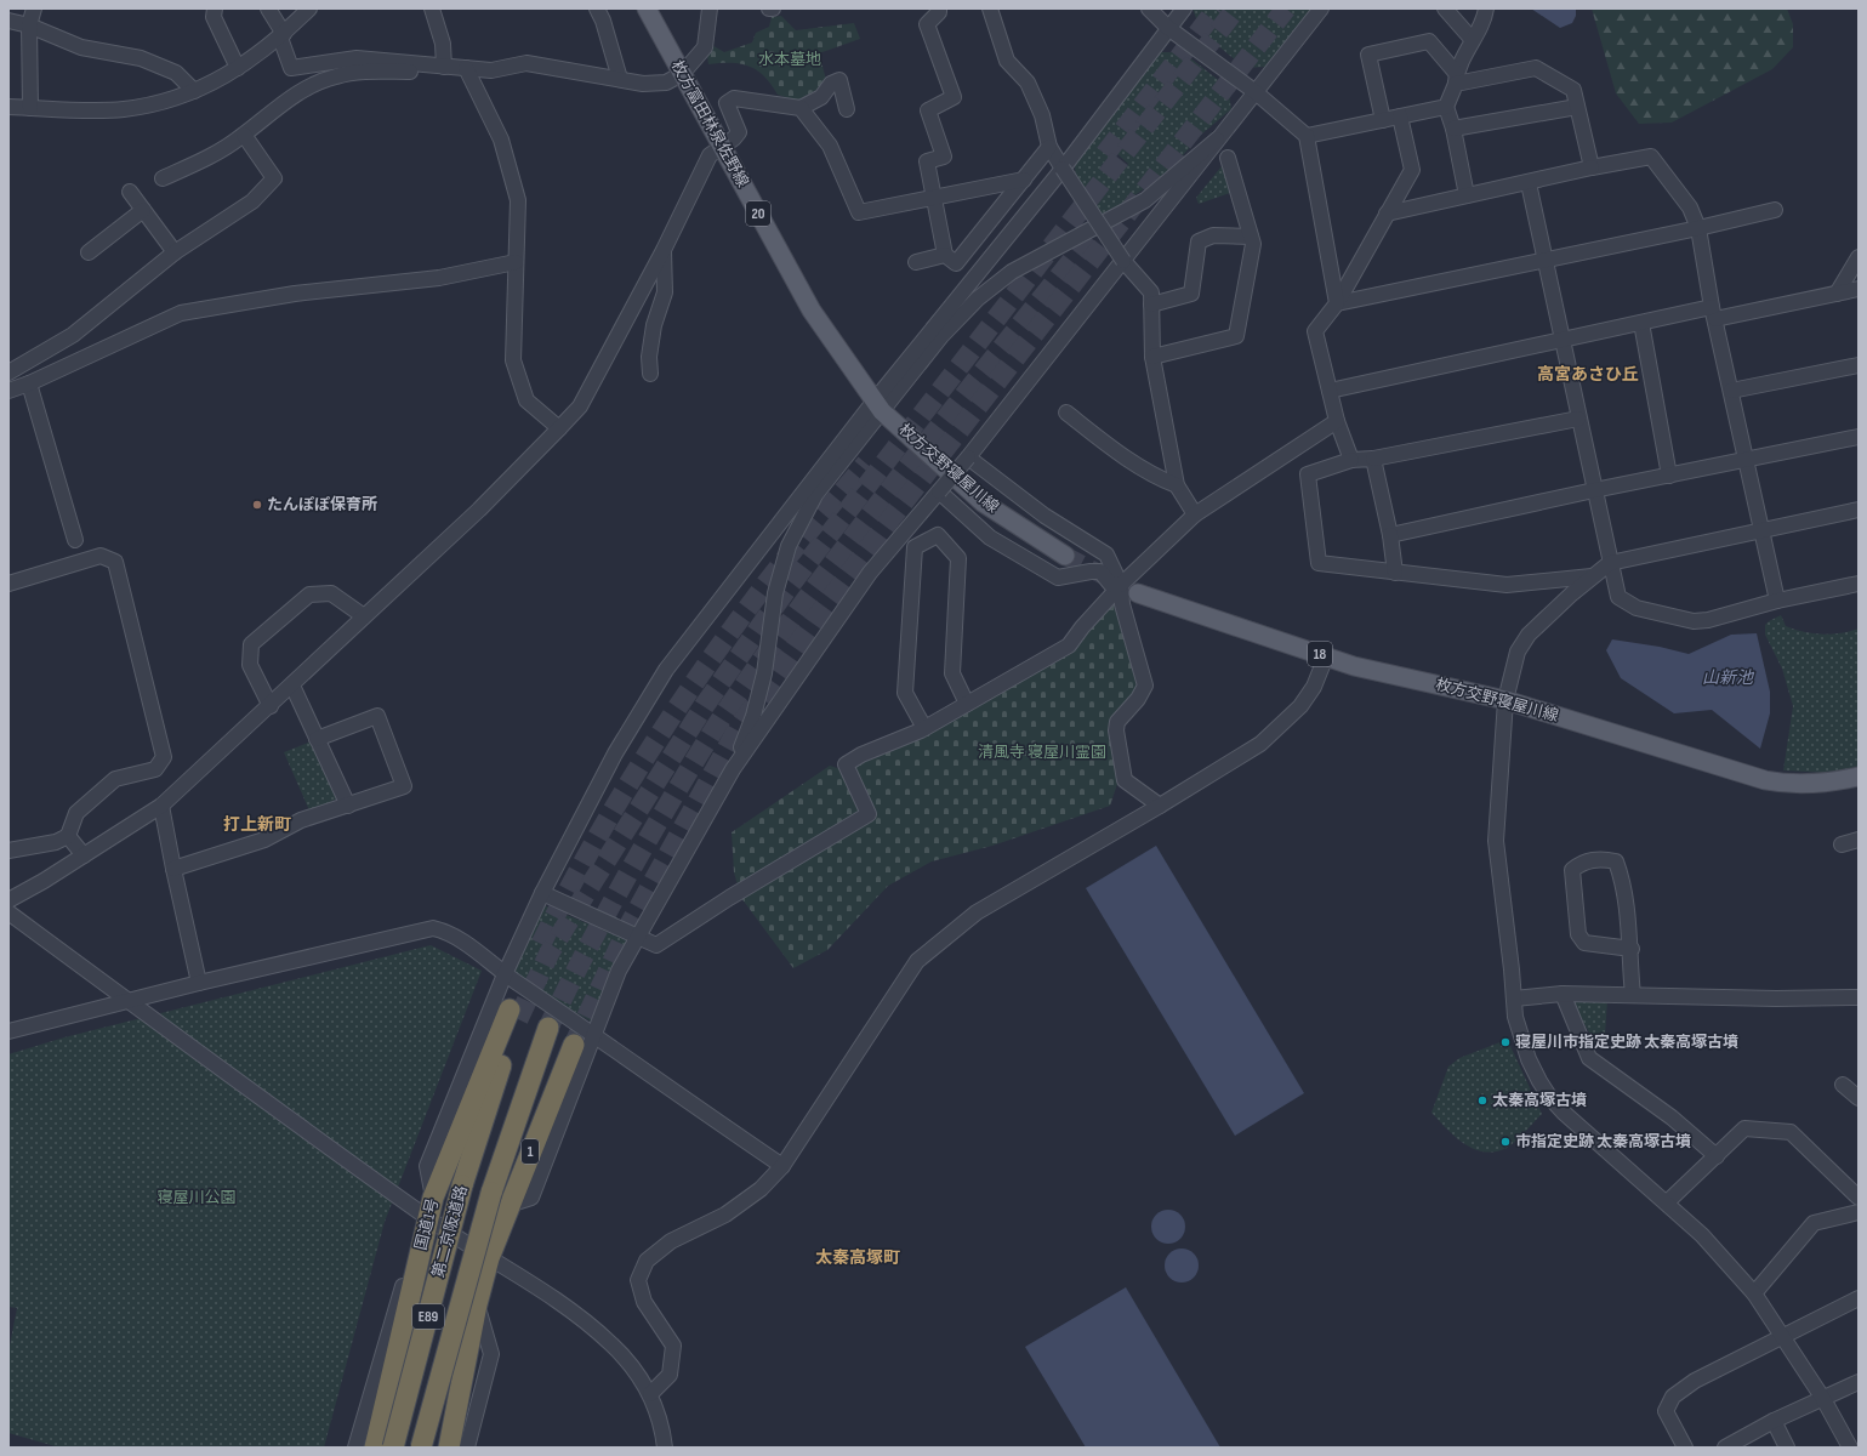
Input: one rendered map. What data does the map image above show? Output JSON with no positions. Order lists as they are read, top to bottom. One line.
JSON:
{"streets":{"highway":["1","国道1号","第二京阪道路","E89"],"main road":["枚方富田林泉佐野線","20","枚方交野寝屋川線","18"]},"crossings":[["枚方富田林泉佐野線","枚方交野寝屋川線"],["国道1号","第二京阪道路"]],"districts":["高宮あさひ丘","打上新町","太秦高塚町"],"water":["山新池"],"parks":["水本墓地","清風寺 寝屋川霊園","寝屋川公園"],"places":["たんぽぽ保育所","寝屋川市指定史跡 太秦高塚古墳","太秦高塚古墳","市指定史跡 太秦高塚古墳"]}
